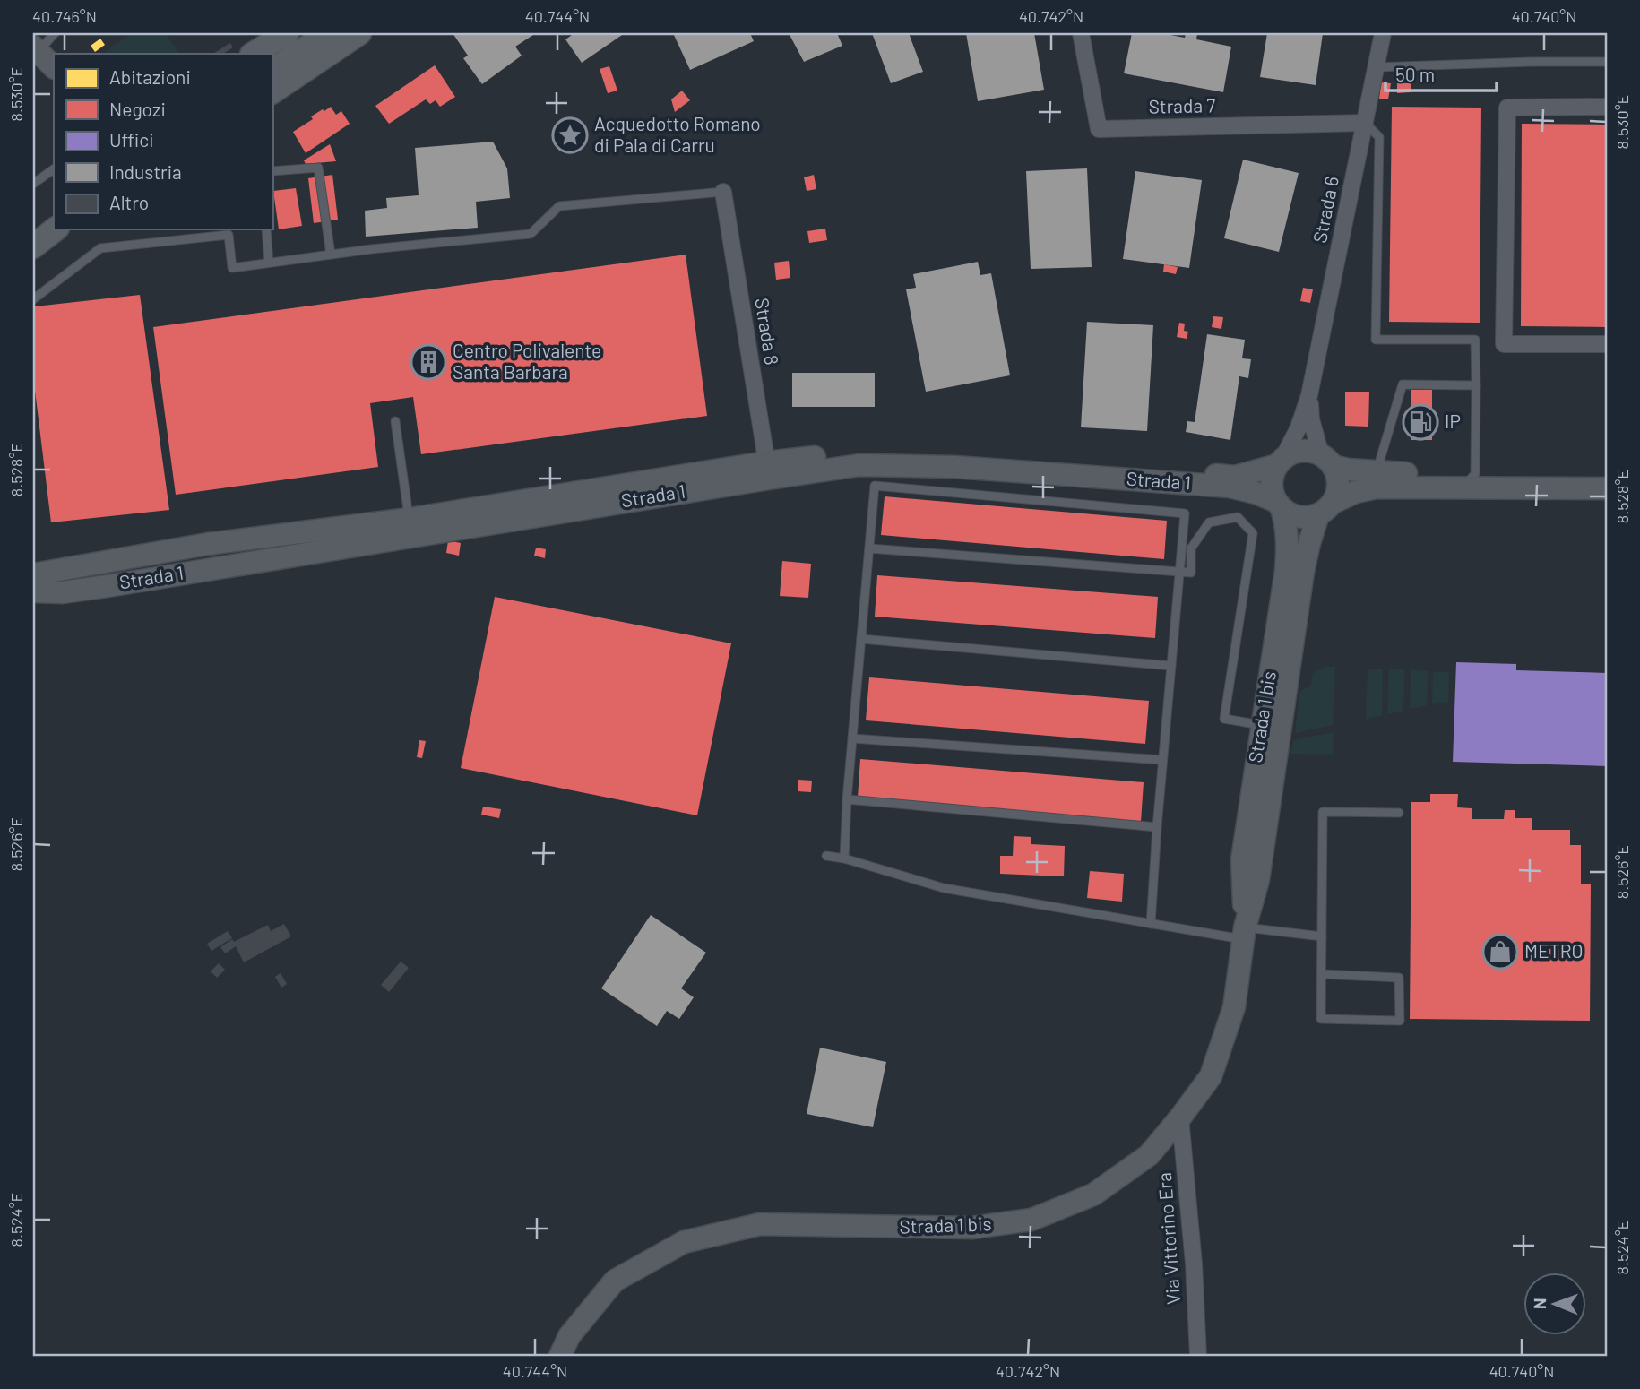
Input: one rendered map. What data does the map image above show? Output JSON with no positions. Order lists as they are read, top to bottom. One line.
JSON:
{"streets":{"street":["Strada 7","Strada 6","Strada 8","Strada 1","Strada 1 bis","Via Vittorino Era"]},"crossings":[["Strada 7","Strada 6"],["Strada 6","Strada 1"],["Strada 6","Strada 1 bis"],["Strada 8","Strada 1"],["Strada 1","Strada 1 bis"],["Strada 1 bis","Via Vittorino Era"]],"places":{"place":["Acquedotto Romano di Pala di Carru"],"building":["Centro Polivalente Santa Barbara"],"fuel station":["IP"],"shop":["METRO"]},"legend":["Abitazioni","Negozi","Uffici","Industria","Altro"],"scale_bar":"50 m","north":"left","coordinates":["40.746°N","40.744°N","40.742°N","40.740°N","8.530°E","8.528°E","8.526°E","8.524°E"]}
